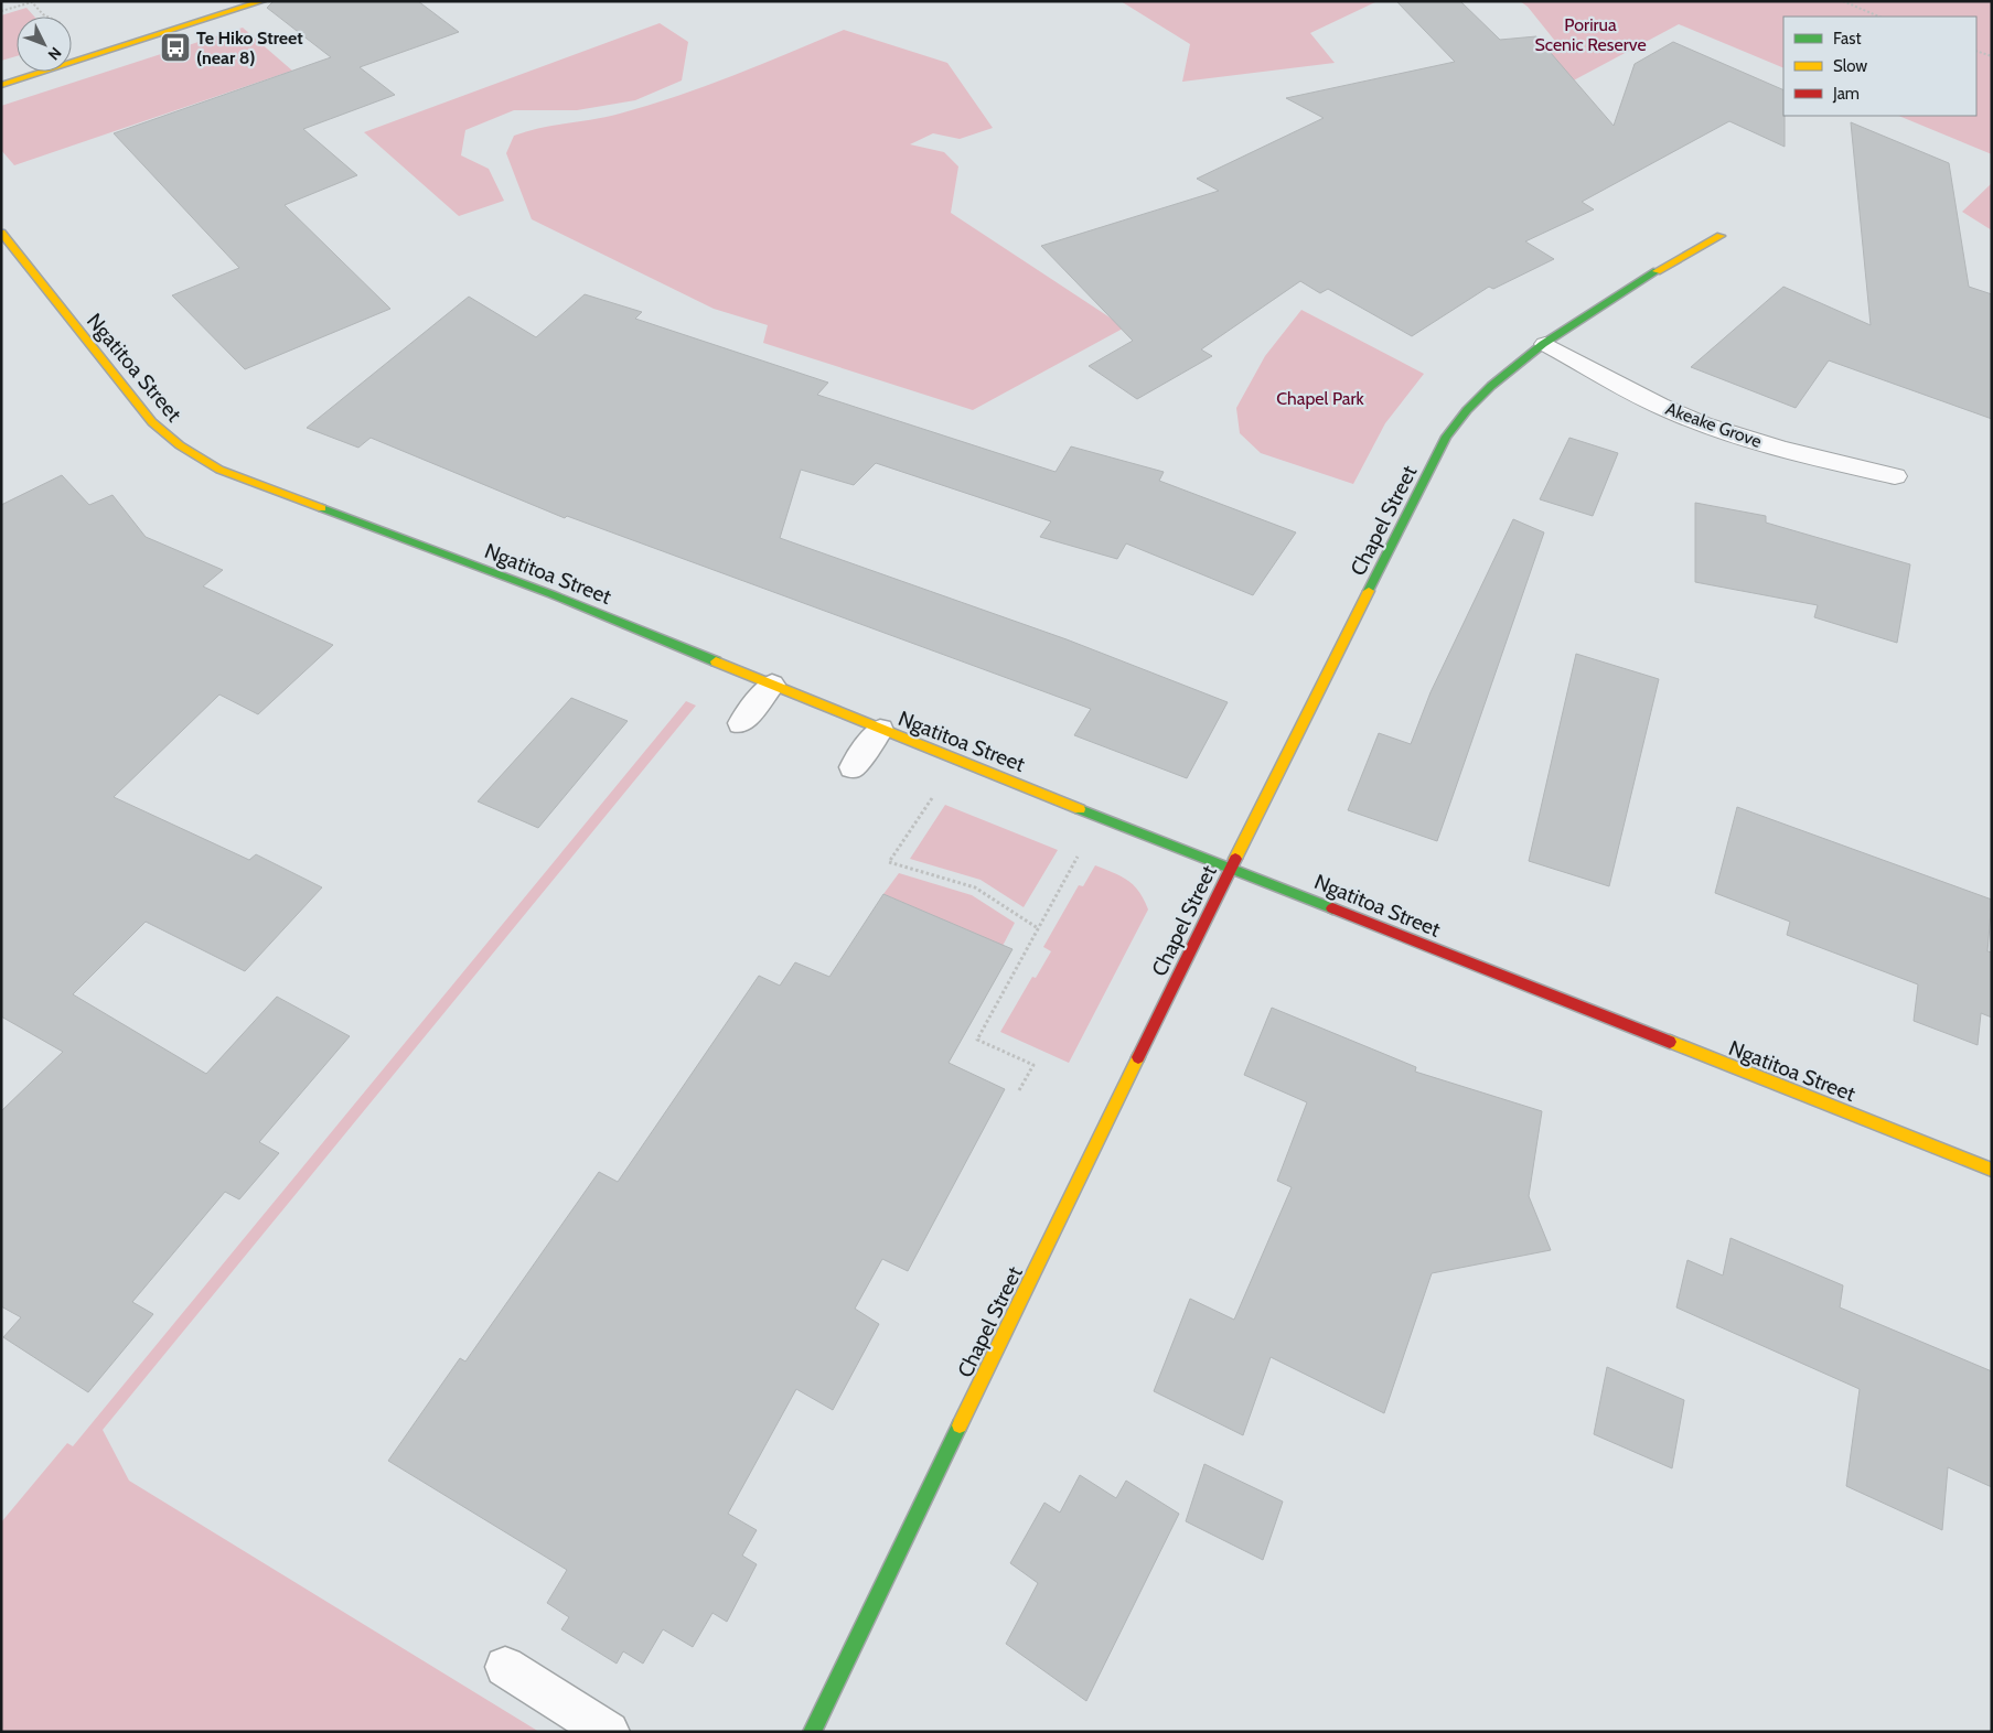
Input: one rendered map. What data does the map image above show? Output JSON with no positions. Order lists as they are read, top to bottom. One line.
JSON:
{"streets":{"street":["Ngatitoa Street","Akeake Grove","Chapel Street"]},"crossings":[["Ngatitoa Street","Chapel Street"],["Akeake Grove","Chapel Street"]],"parks":["Porirua Scenic Reserve","Chapel Park"],"places":{"bus stop":["Te Hiko Street (near 8)"]},"legend":["Fast","Slow","Jam"],"north":"bottom right"}
